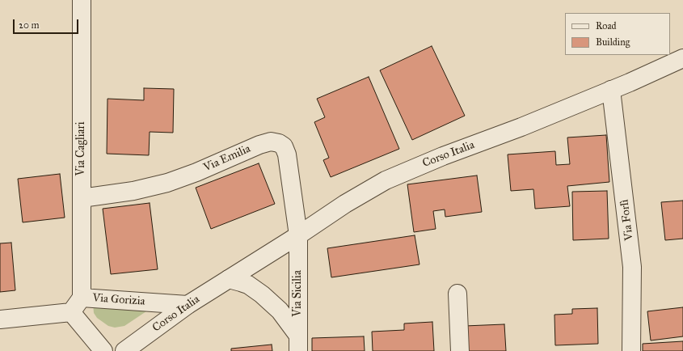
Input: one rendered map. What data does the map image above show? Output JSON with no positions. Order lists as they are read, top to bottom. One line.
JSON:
{"streets":{"street":["Via Cagliari","Corso Italia","Via Emilia","Via Forlì","Via Sicilia","Via Gorizia"]},"crossings":[["Via Cagliari","Via Emilia"],["Via Cagliari","Via Gorizia"],["Corso Italia","Via Emilia"],["Corso Italia","Via Forlì"],["Corso Italia","Via Sicilia"],["Corso Italia","Via Gorizia"],["Via Emilia","Via Sicilia"]],"legend":["Road","Building"],"scale_bar":"20 m"}
